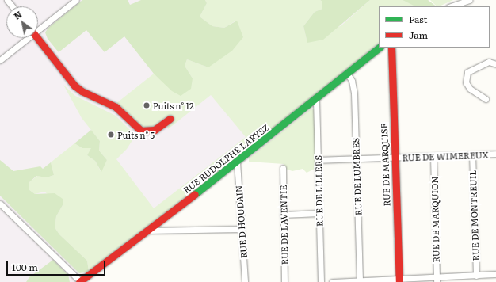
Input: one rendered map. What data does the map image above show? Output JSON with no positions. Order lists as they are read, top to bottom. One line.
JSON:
{"streets":{"street":["RUE DE WIMEREUX","RUE RUDOLPHE LARYSZ","RUE DE MARQUISE","RUE DE LUMBRES","RUE DE LILLERS","RUE DE MONTREUIL","RUE DE MARQUION","RUE D'HOUDAIN","RUE DE LAVENTIE"]},"crossings":[["RUE DE WIMEREUX","RUE DE MARQUISE"],["RUE DE WIMEREUX","RUE DE LUMBRES"],["RUE DE WIMEREUX","RUE DE LILLERS"],["RUE DE WIMEREUX","RUE DE MONTREUIL"],["RUE DE WIMEREUX","RUE DE MARQUION"],["RUE RUDOLPHE LARYSZ","RUE DE LUMBRES"],["RUE RUDOLPHE LARYSZ","RUE DE LILLERS"],["RUE RUDOLPHE LARYSZ","RUE D'HOUDAIN"]],"places":["Puits n° 12","Puits n° 5"],"legend":["Fast","Jam"],"scale_bar":"100 m","north":"top left"}
